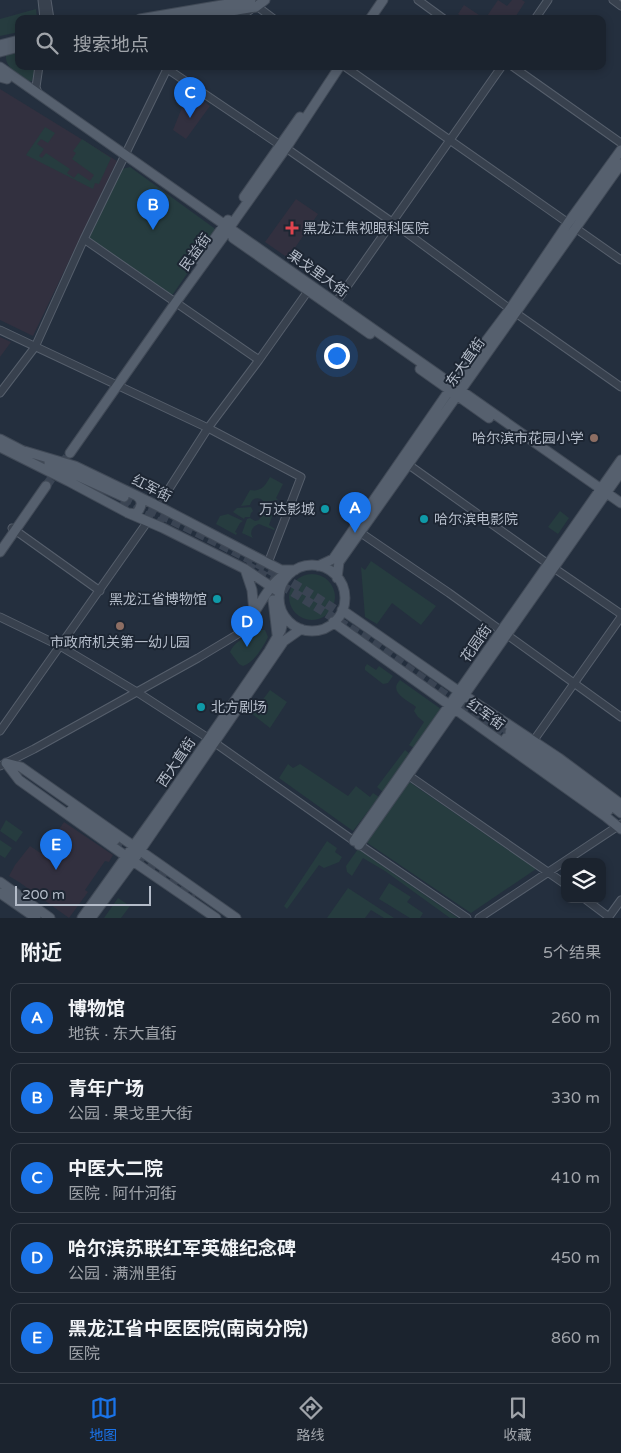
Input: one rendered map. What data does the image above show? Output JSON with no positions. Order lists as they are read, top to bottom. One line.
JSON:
{"streets":{"main road":["民益街","果戈里大街","东大直街","红军街","花园街","西大直街"]},"crossings":[["民益街","果戈里大街"],["果戈里大街","东大直街"],["果戈里大街","花园街"],["东大直街","红军街"],["东大直街","西大直街"],["红军街","花园街"],["红军街","西大直街"]],"places":{"health":["黑龙江焦视眼科医院"],"other":["哈尔滨市花园小学","万达影城","哈尔滨电影院","黑龙江省博物馆","市政府机关第一幼儿园","北方剧场"]},"scale_bar":"200 m","page":{"search":"搜索地点","pins":["C","B","A","D","E"],"scale":"200 m","heading":["附近","5个结果"],"list":[{"mark":"A","name":"博物馆","note":"地铁 · 东大直街","value":"260 m"},{"mark":"B","name":"青年广场","note":"公园 · 果戈里大街","value":"330 m"},{"mark":"C","name":"中医大二院","note":"医院 · 阿什河街","value":"410 m"},{"mark":"D","name":"哈尔滨苏联红军英雄纪念碑","note":"公园 · 满洲里街","value":"450 m"},{"mark":"E","name":"黑龙江省中医医院(南岗分院)","note":"医院","value":"860 m"}],"nav":["地图","路线","收藏"]}}
